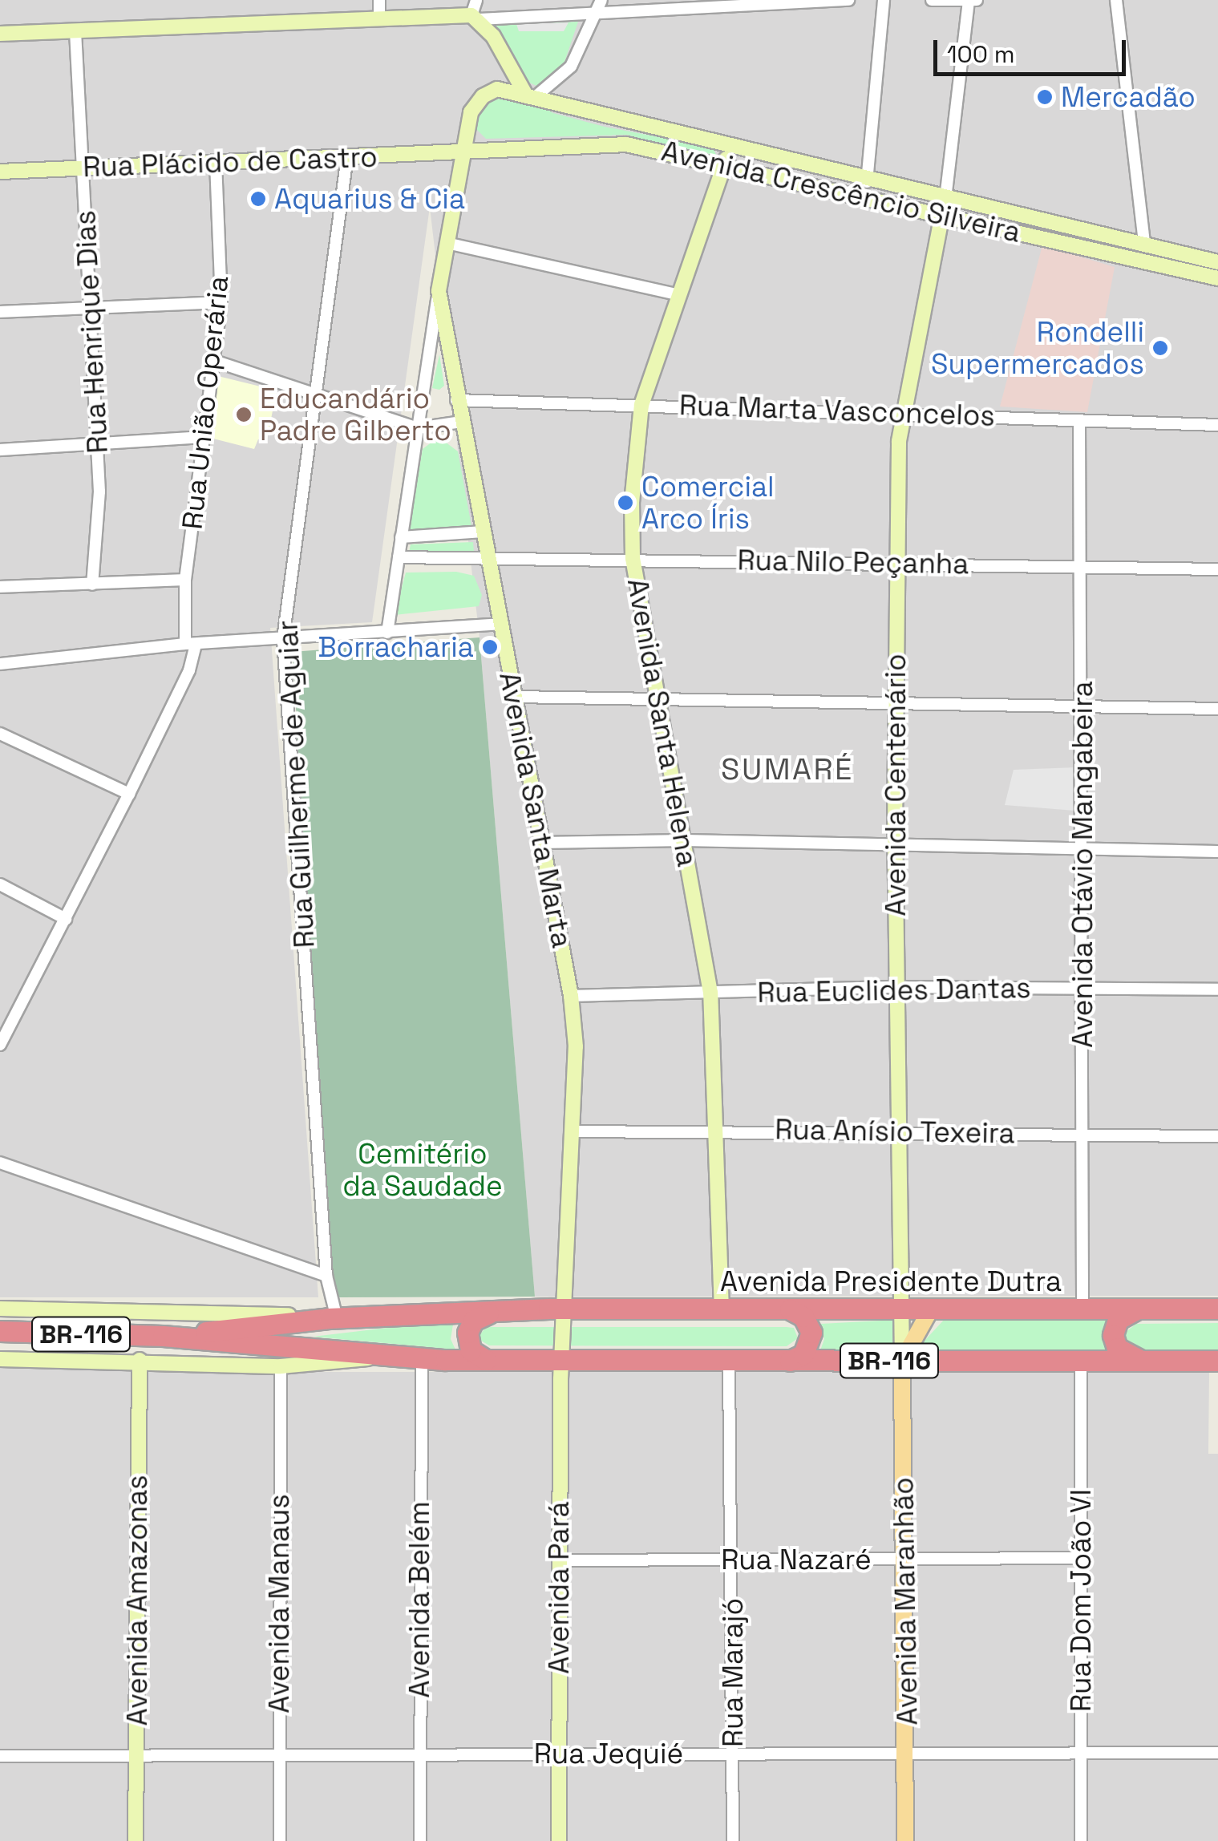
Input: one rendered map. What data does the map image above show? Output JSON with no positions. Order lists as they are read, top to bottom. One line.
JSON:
{"streets":{"highway":["Avenida Presidente Dutra","BR-116"],"main road":["Avenida Maranhão"],"street":["Rua Plácido de Castro","Avenida Crescêncio Silveira","Rua Henrique Dias","Rua União Operária","Rua Marta Vasconcelos","Rua Nilo Peçanha","Avenida Santa Helena","Rua Guilherme de Aguiar","Avenida Centenário","Avenida Santa Marta","Avenida Otávio Mangabeira","Rua Euclides Dantas","Rua Anísio Texeira","Rua Nazaré","Avenida Pará","Avenida Belém","Avenida Amazonas","Rua Dom João VI","Avenida Manaus","Rua Marajó","Rua Jequié"]},"crossings":[["Rua Plácido de Castro","Avenida Crescêncio Silveira"],["Rua Plácido de Castro","Rua Henrique Dias"],["Rua Plácido de Castro","Rua União Operária"],["Rua Plácido de Castro","Rua Guilherme de Aguiar"],["Rua Plácido de Castro","Avenida Santa Marta"],["Avenida Crescêncio Silveira","Avenida Santa Helena"],["Avenida Crescêncio Silveira","Avenida Centenário"],["Avenida Crescêncio Silveira","Avenida Santa Marta"],["Rua Marta Vasconcelos","Avenida Santa Helena"],["Rua Marta Vasconcelos","Avenida Centenário"],["Rua Marta Vasconcelos","Avenida Santa Marta"],["Rua Marta Vasconcelos","Avenida Otávio Mangabeira"],["Rua Nilo Peçanha","Avenida Santa Helena"],["Rua Nilo Peçanha","Avenida Centenário"],["Rua Nilo Peçanha","Avenida Santa Marta"],["Rua Nilo Peçanha","Avenida Otávio Mangabeira"],["Avenida Santa Helena","Rua Euclides Dantas"],["Avenida Santa Helena","Rua Anísio Texeira"],["Avenida Santa Helena","Avenida Presidente Dutra"],["Rua Guilherme de Aguiar","BR-116"],["Avenida Centenário","Rua Euclides Dantas"],["Avenida Centenário","Rua Anísio Texeira"],["Avenida Centenário","Avenida Presidente Dutra"],["Avenida Centenário","BR-116"],["Avenida Centenário","Avenida Maranhão"],["Avenida Santa Marta","Rua Euclides Dantas"],["Avenida Santa Marta","Rua Anísio Texeira"],["Avenida Santa Marta","Avenida Presidente Dutra"],["Avenida Santa Marta","BR-116"],["Avenida Santa Marta","Avenida Pará"],["Avenida Otávio Mangabeira","Rua Euclides Dantas"],["Avenida Otávio Mangabeira","Rua Anísio Texeira"],["Avenida Otávio Mangabeira","Avenida Presidente Dutra"],["Avenida Presidente Dutra","BR-116"],["BR-116","Avenida Pará"],["BR-116","Avenida Belém"],["BR-116","Avenida Amazonas"],["BR-116","Rua Dom João VI"],["BR-116","Avenida Maranhão"],["BR-116","Avenida Manaus"],["BR-116","Rua Marajó"],["Rua Nazaré","Avenida Pará"],["Rua Nazaré","Rua Dom João VI"],["Rua Nazaré","Avenida Maranhão"],["Rua Nazaré","Rua Marajó"],["Avenida Pará","Rua Jequié"],["Avenida Belém","Rua Jequié"],["Avenida Amazonas","Rua Jequié"],["Rua Dom João VI","Rua Jequié"],["Avenida Maranhão","Rua Jequié"],["Avenida Manaus","Rua Jequié"],["Rua Marajó","Rua Jequié"]],"districts":["SUMARÉ"],"parks":["Cemitério da Saudade"],"places":["Mercadão","Aquarius & Cia","Rondelli Supermercados","Educandário Padre Gilberto","Comercial Arco Íris","Borracharia"],"scale_bar":"100 m"}
